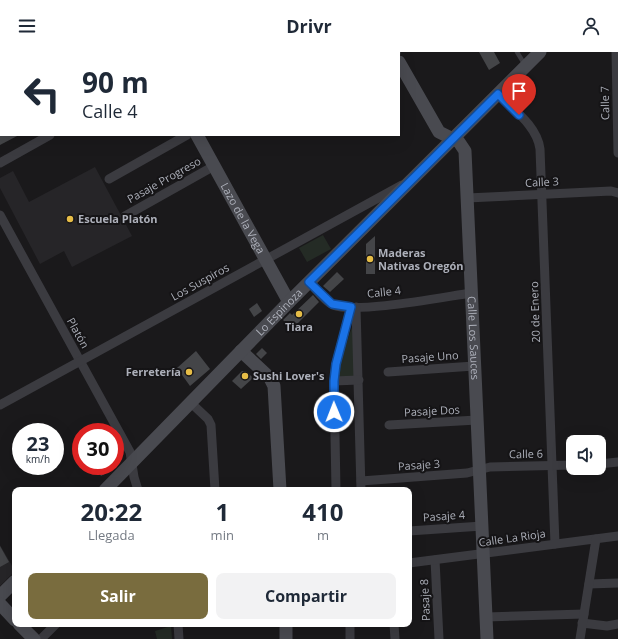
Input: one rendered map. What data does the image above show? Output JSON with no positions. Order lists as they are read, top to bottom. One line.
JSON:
{"streets":{"street":["Calle 7","Pasaje Progreso","Calle 3","Lazo de la Vega","Los Suspiros","Calle 4","Lo Espinoza","20 de Enero","Platón","Calle Los Sauces","Pasaje Uno","Pasaje Dos","Calle 6","Pasaje 3","Pasaje 4","Calle La Rioja","Pasaje 8"]},"crossings":[["Pasaje Progreso","Lazo de la Vega"],["Calle 3","20 de Enero"],["Calle 3","Calle Los Sauces"],["Lazo de la Vega","Los Suspiros"],["Lazo de la Vega","Lo Espinoza"],["Los Suspiros","Lo Espinoza"],["Los Suspiros","Platón"],["Calle 4","Lo Espinoza"],["Calle 4","Calle Los Sauces"],["Lo Espinoza","20 de Enero"],["Lo Espinoza","Platón"],["Lo Espinoza","Calle Los Sauces"],["20 de Enero","Calle 6"],["20 de Enero","Calle La Rioja"],["Calle Los Sauces","Pasaje Uno"],["Calle Los Sauces","Pasaje Dos"],["Calle Los Sauces","Calle 6"],["Calle Los Sauces","Pasaje 3"],["Calle Los Sauces","Pasaje 4"],["Calle Los Sauces","Calle La Rioja"],["Calle 6","Pasaje 3"],["Calle La Rioja","Pasaje 8"]],"places":["Escuela Platón","Maderas Nativas Oregón","Tiara","Ferretería","Sushi Lover's"],"page":{"header":"Drivr","turn":["90 m","Calle 4"],"speed":"23 km/h","limit":"30","eta":["20:22","Llegada","1","min","410","m"],"buttons":["Salir","Compartir"]}}
